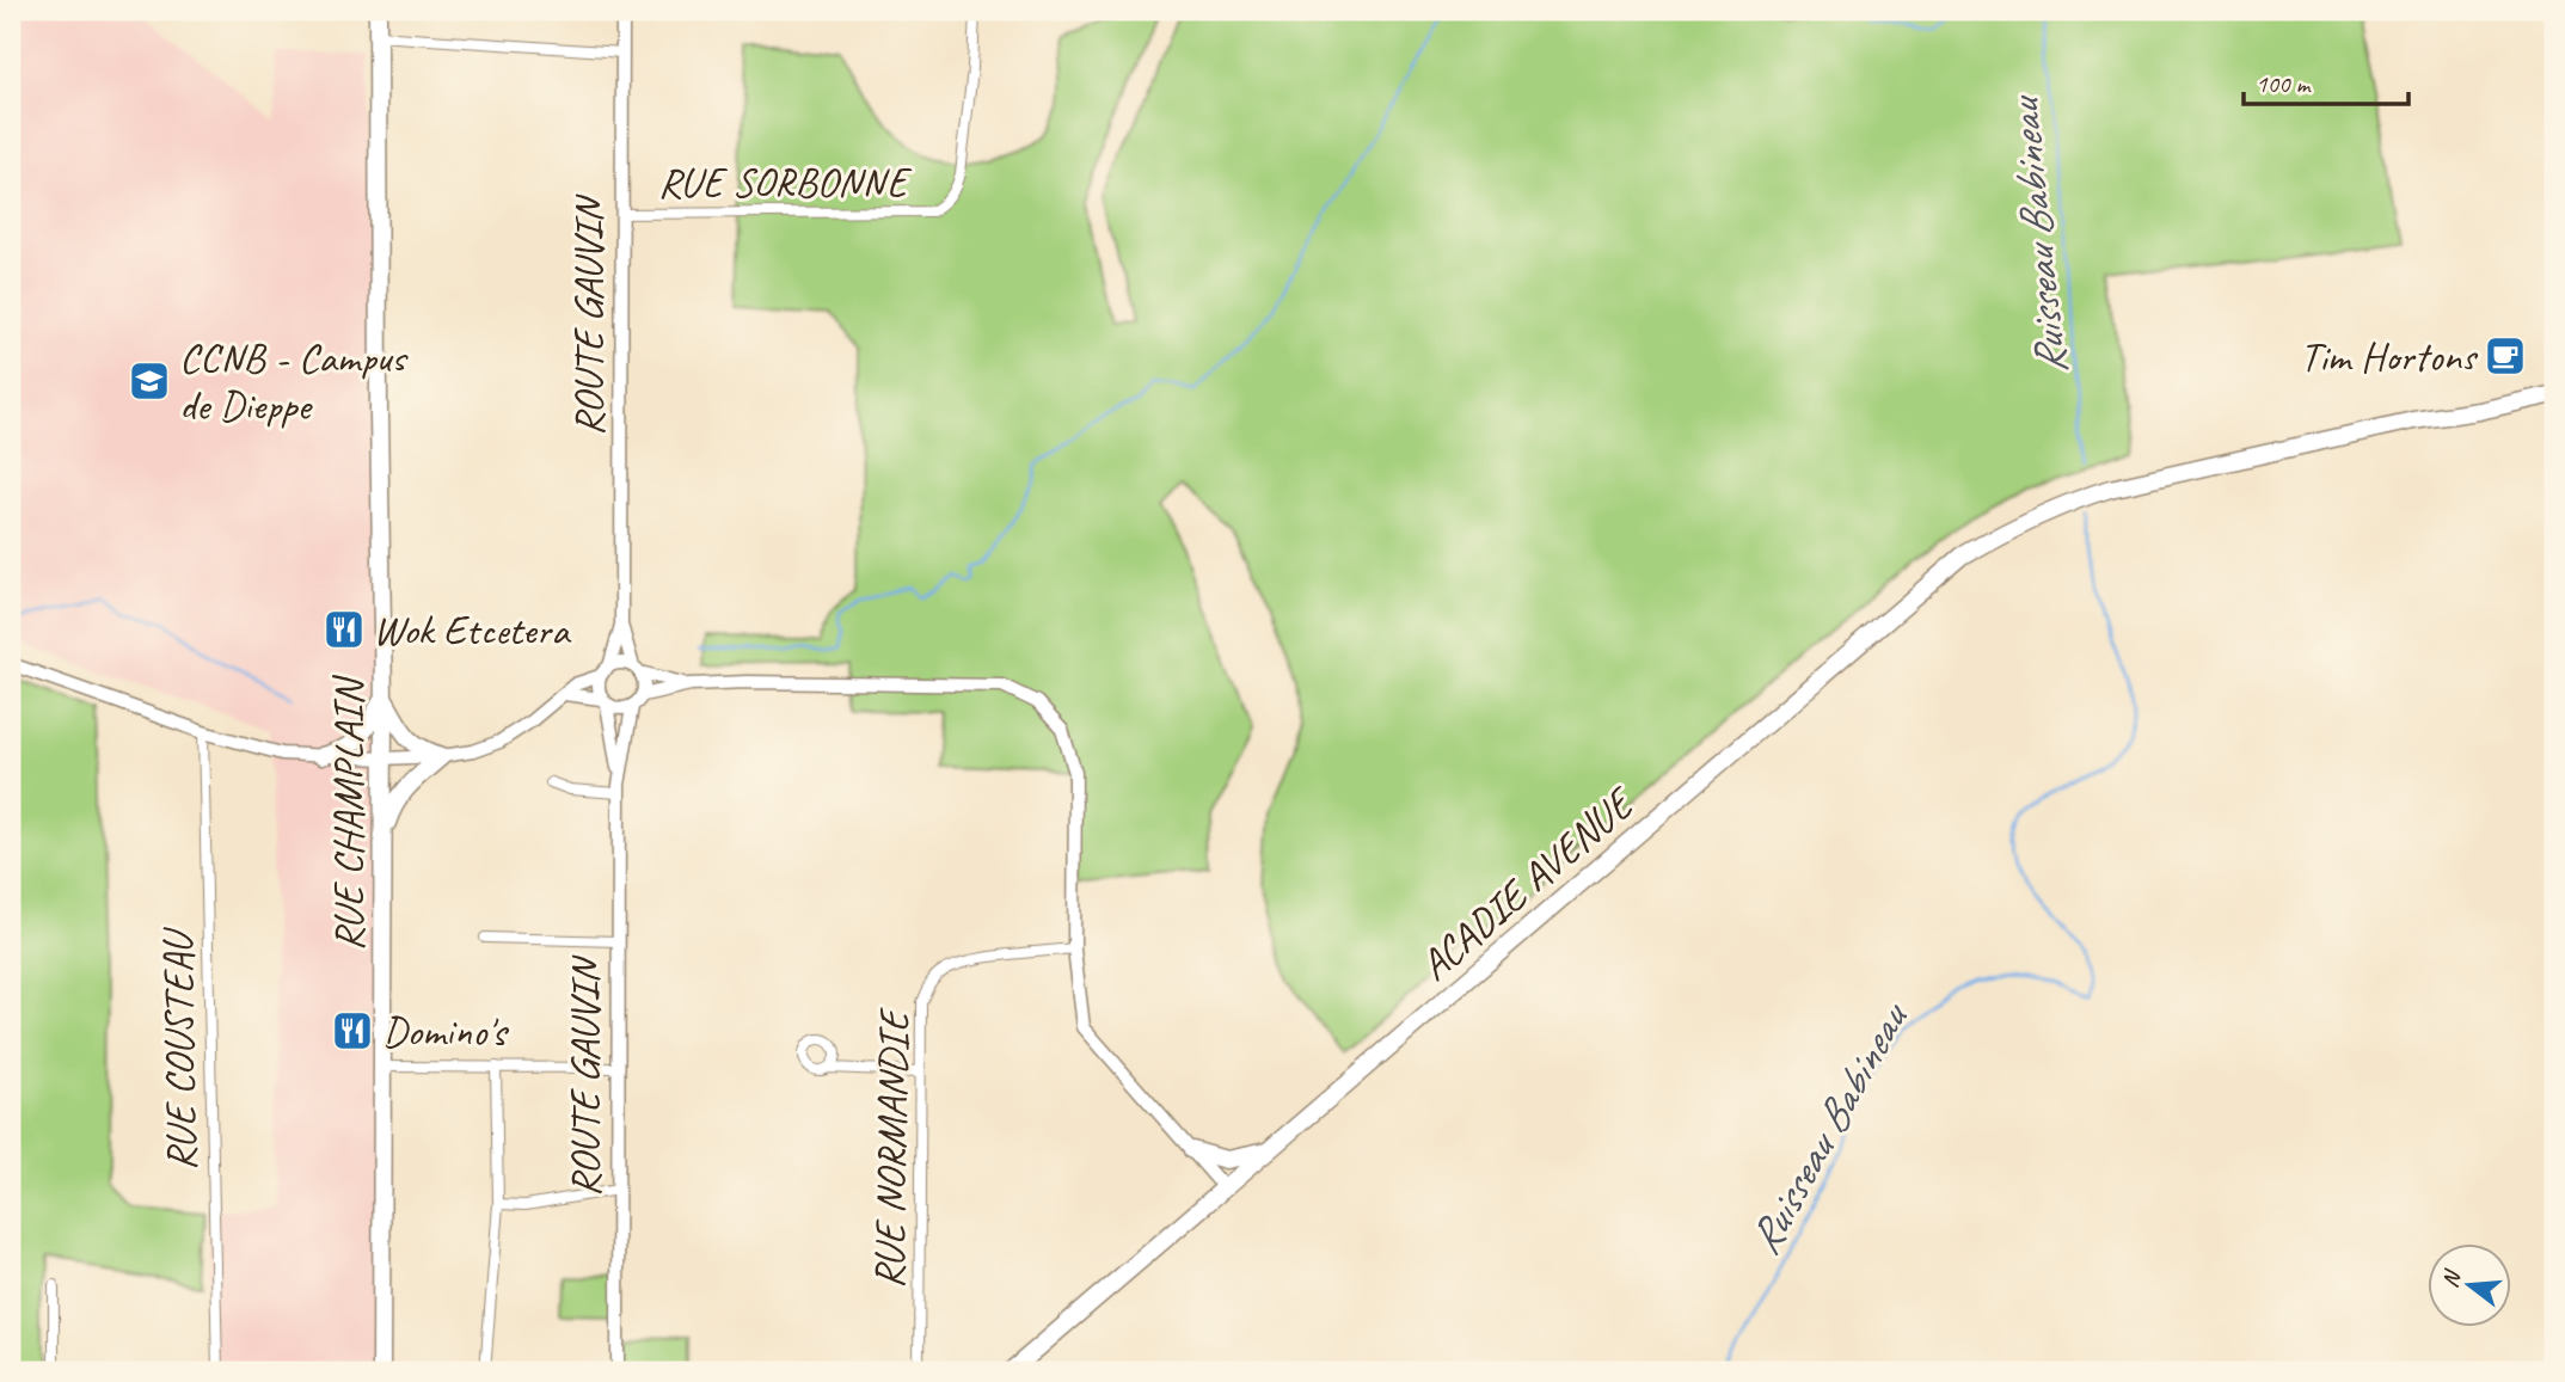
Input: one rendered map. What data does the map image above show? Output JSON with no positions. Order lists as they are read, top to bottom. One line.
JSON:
{"streets":{"main road":["RUE CHAMPLAIN","ACADIE AVENUE"],"street":["RUE SORBONNE","ROUTE GAUVIN","RUE COUSTEAU","RUE NORMANDIE"]},"crossings":[["RUE SORBONNE","ROUTE GAUVIN"]],"water":["Ruisseau Babineau"],"places":{"cafe":["Tim Hortons"],"school or university":["CCNB - Campus de Dieppe"],"restaurant":["Wok Etcetera","Domino's"]},"scale_bar":"100 m","north":"left"}
